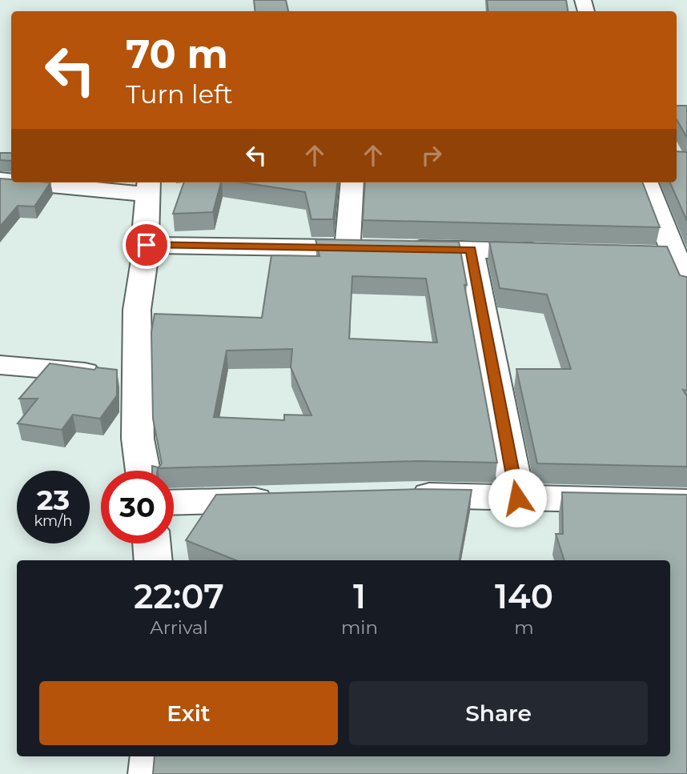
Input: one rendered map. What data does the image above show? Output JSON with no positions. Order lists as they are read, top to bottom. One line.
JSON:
{"page":{"turn":["70 m","Turn left"],"speed":"23 km/h","limit":"30","eta":["22:07","Arrival","1","min","140","m"],"buttons":["Exit","Share"]}}
